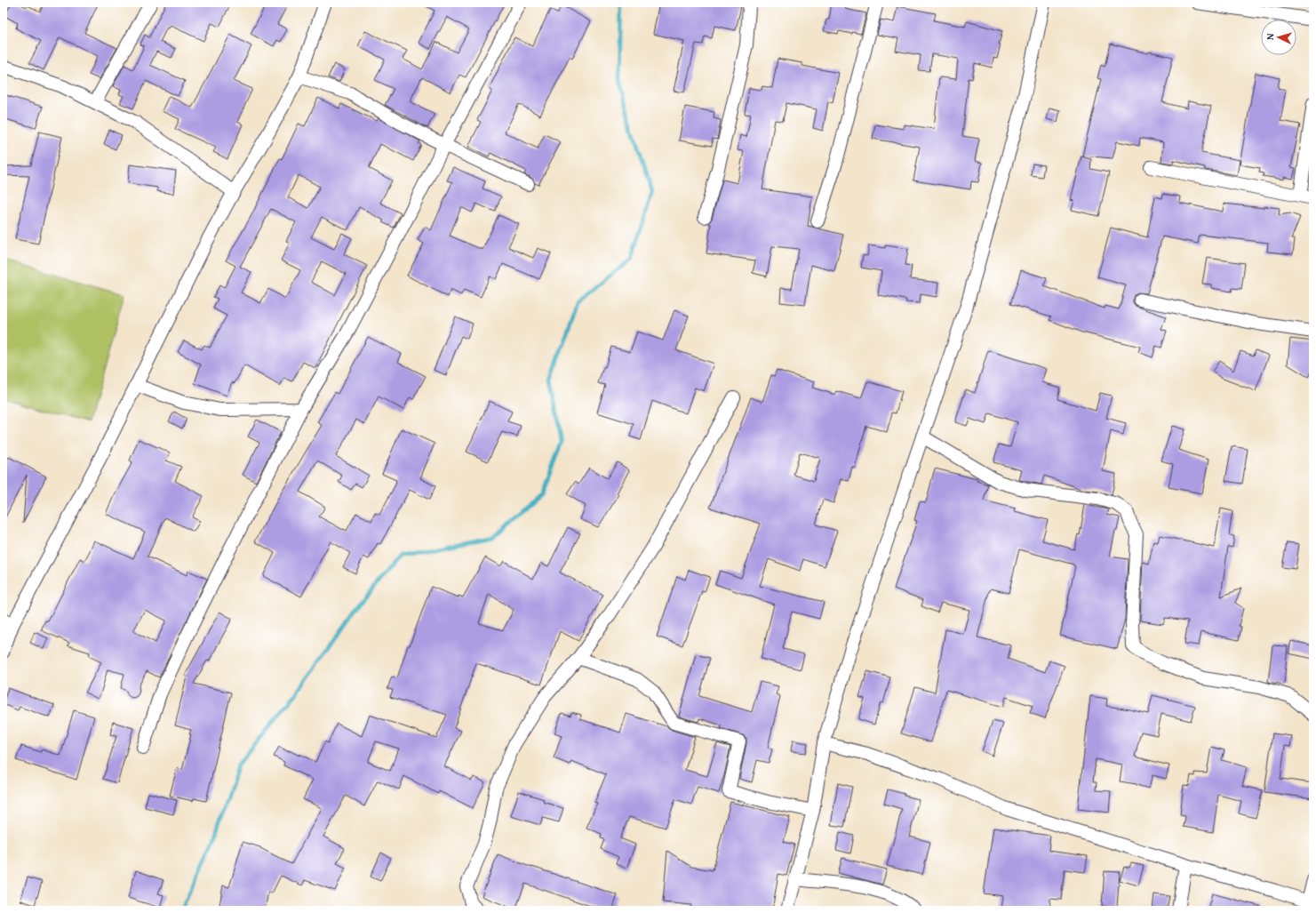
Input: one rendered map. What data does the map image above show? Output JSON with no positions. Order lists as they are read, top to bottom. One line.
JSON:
{"north":"left"}
